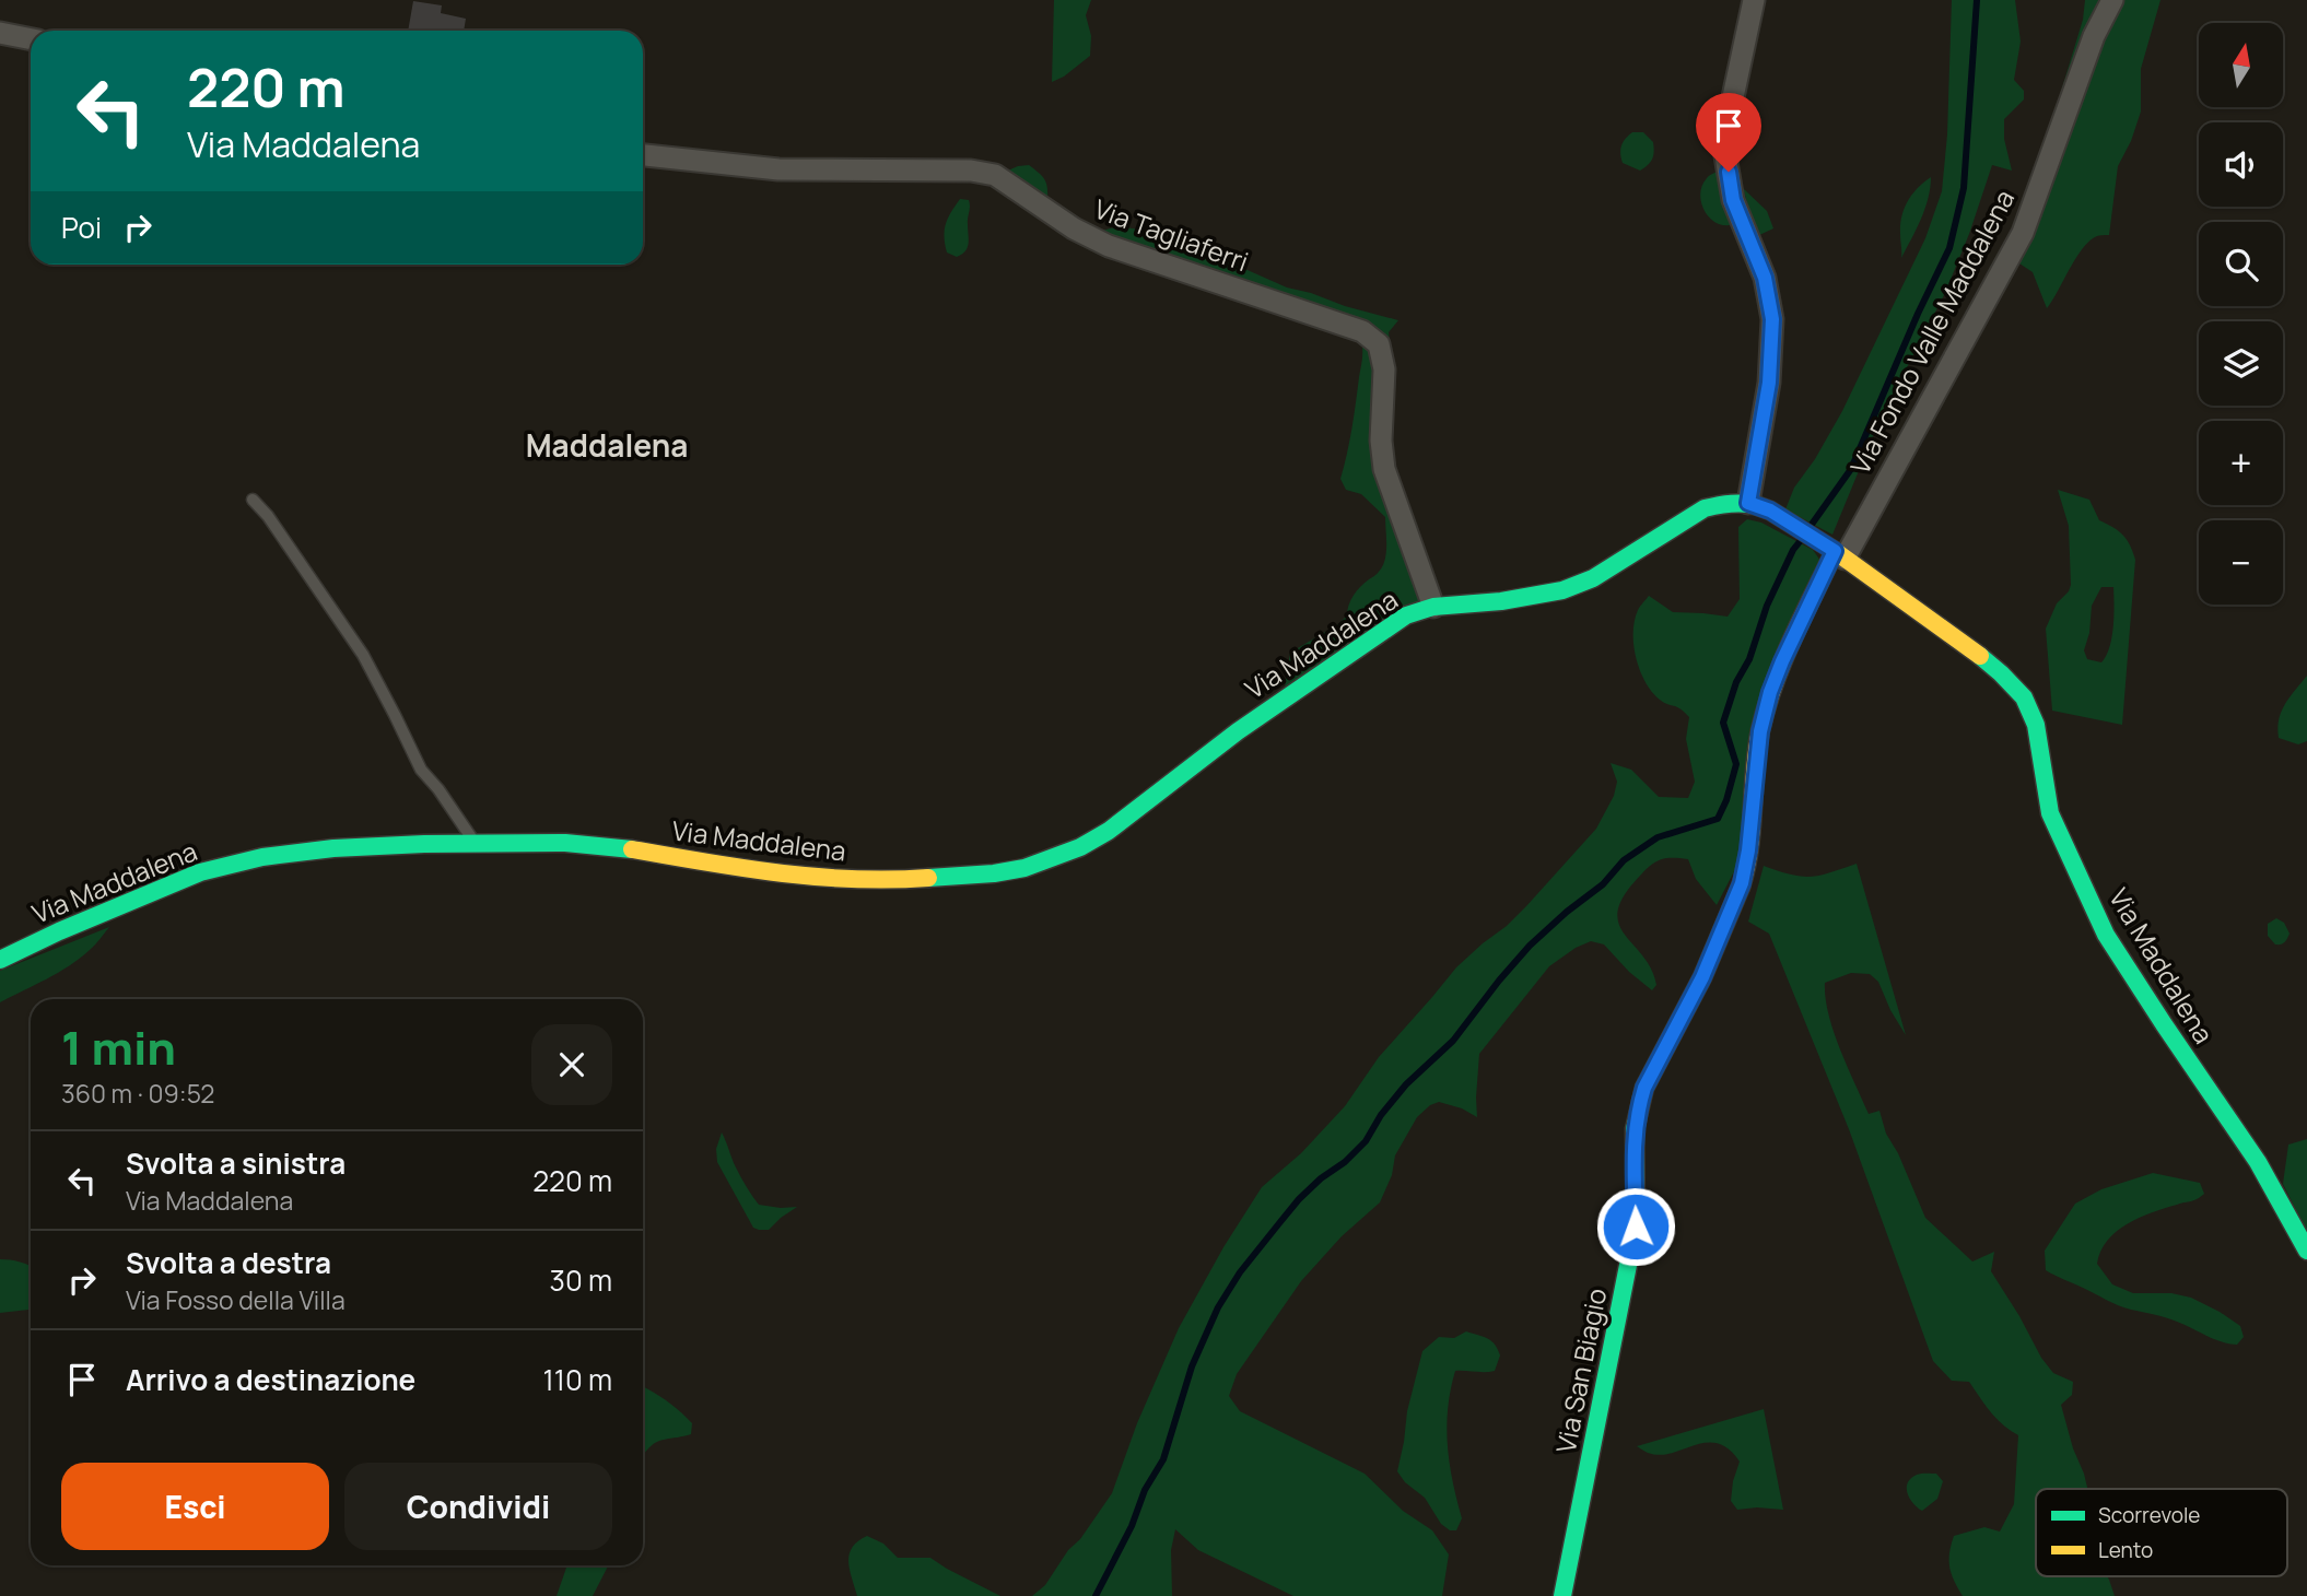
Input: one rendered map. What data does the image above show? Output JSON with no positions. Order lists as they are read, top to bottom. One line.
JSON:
{"streets":{"street":["Via Tagliaferri","Via Fondo Valle Maddalena","Via Maddalena","Via San Biagio"]},"crossings":[["Via Tagliaferri","Via Maddalena"],["Via Fondo Valle Maddalena","Via Maddalena"],["Via Fondo Valle Maddalena","Via San Biagio"],["Via Maddalena","Via San Biagio"]],"districts":["Maddalena"],"legend":["Scorrevole","Lento"],"north":"top","page":{"map_buttons":["+","−"],"turn":["220 m","Via Maddalena"],"then":"Poi","heading":["1 min","360 m · 09:52"],"list":[{"name":"Svolta a sinistra","note":"Via Maddalena","value":"220 m"},{"name":"Svolta a destra","note":"Via Fosso della Villa","value":"30 m"},{"name":"Arrivo a destinazione","value":"110 m"}],"buttons":["Esci","Condividi"]}}
